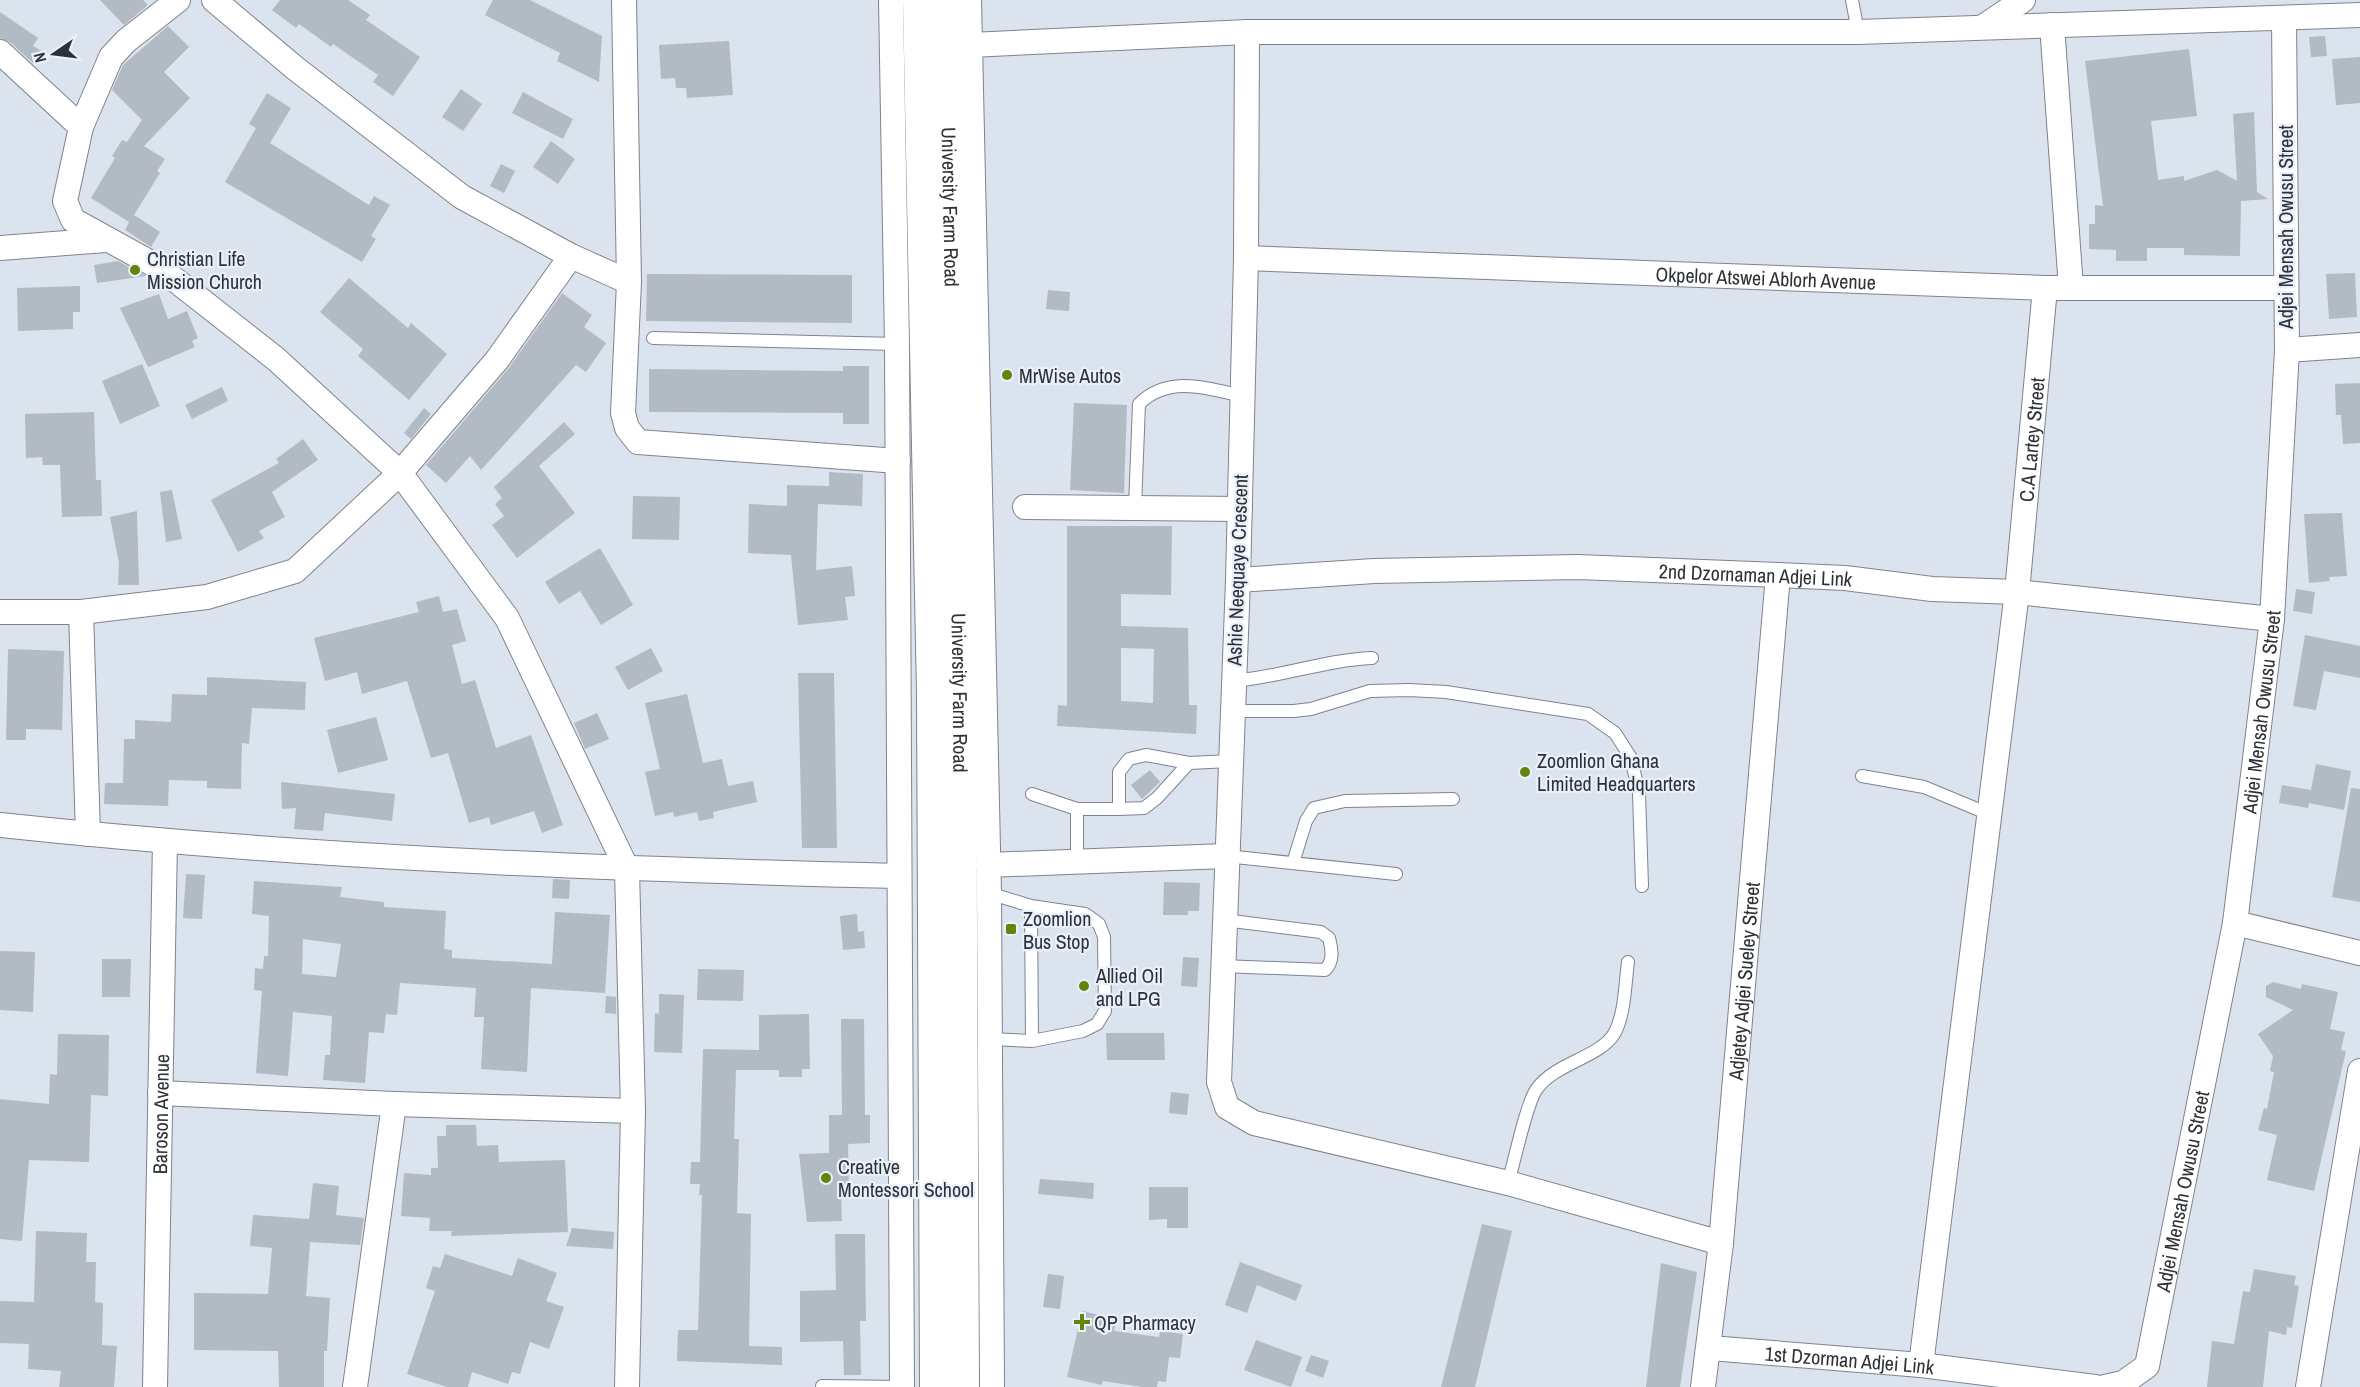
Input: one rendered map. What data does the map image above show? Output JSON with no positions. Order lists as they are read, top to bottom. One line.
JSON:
{"streets":{"street":["University Farm Road","Adjei Mensah Owusu Street","Okpelor Atswei Ablorh Avenue","C.A Lartey Street","Ashie Neequaye Crescent","2nd Dzornaman Adjei Link","Adjetey Adjei Sueley Street","Baroson Avenue","1st Dzorman Adjei Link"]},"crossings":[["Adjei Mensah Owusu Street","Okpelor Atswei Ablorh Avenue"],["Adjei Mensah Owusu Street","2nd Dzornaman Adjei Link"],["Okpelor Atswei Ablorh Avenue","C.A Lartey Street"],["Okpelor Atswei Ablorh Avenue","Ashie Neequaye Crescent"],["C.A Lartey Street","2nd Dzornaman Adjei Link"],["C.A Lartey Street","1st Dzorman Adjei Link"],["Ashie Neequaye Crescent","2nd Dzornaman Adjei Link"],["2nd Dzornaman Adjei Link","Adjetey Adjei Sueley Street"],["Adjetey Adjei Sueley Street","1st Dzorman Adjei Link"]],"places":{"other":["Christian Life Mission Church","MrWise Autos","Zoomlion Ghana Limited Headquarters","Allied Oil and LPG","Creative Montessori School"],"transit":["Zoomlion Bus Stop"],"health":["QP Pharmacy"]},"north":"left"}
